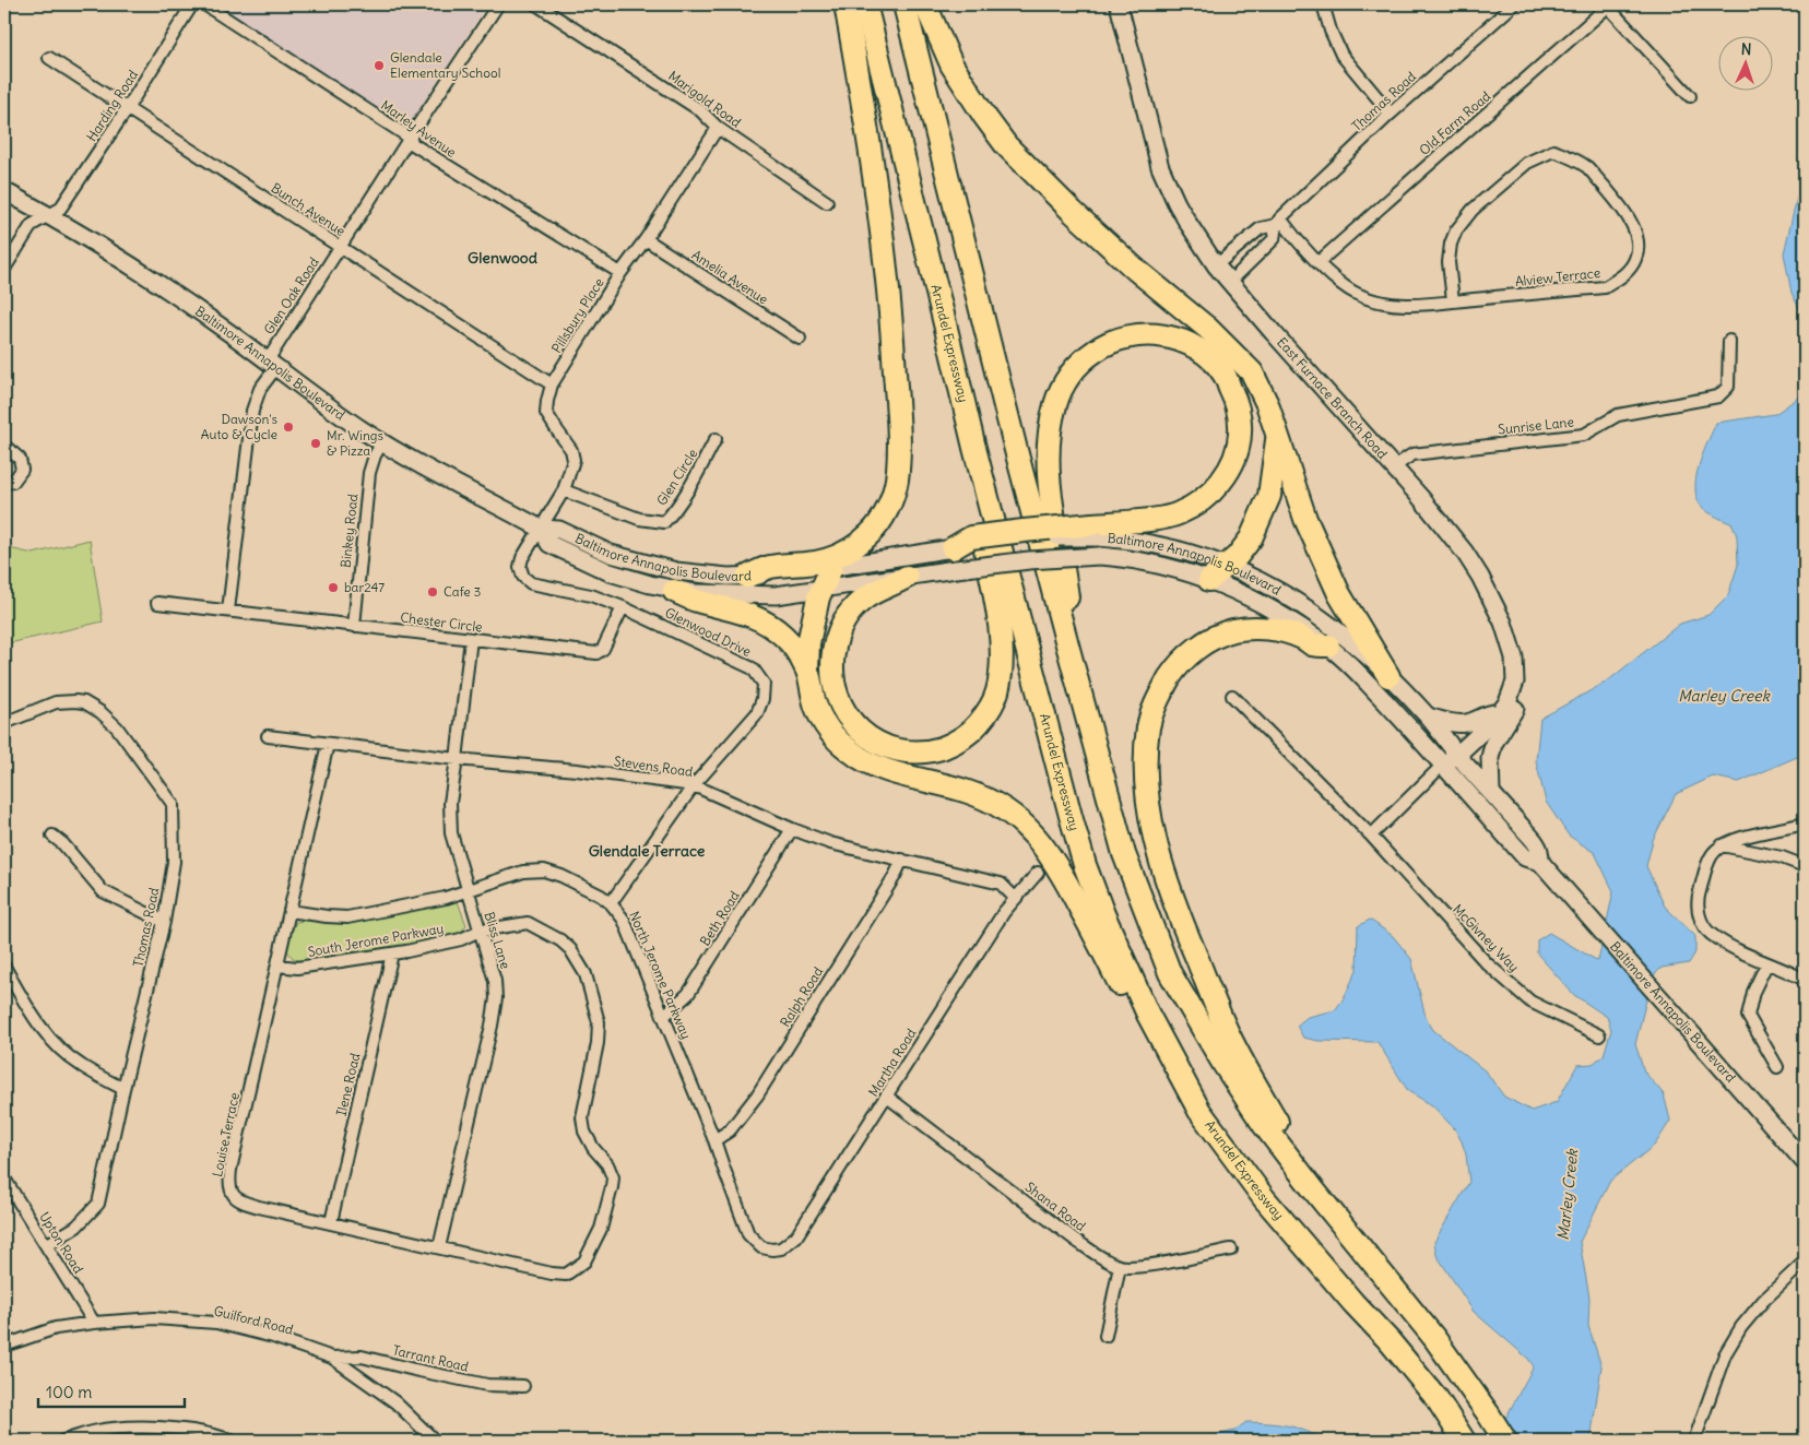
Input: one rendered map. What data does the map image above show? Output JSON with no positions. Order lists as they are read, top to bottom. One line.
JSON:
{"streets":{"highway":["Arundel Expressway"],"main road":["Baltimore Annapolis Boulevard","East Furnace Branch Road"],"street":["Marigold Road","Thomas Road","Harding Road","Old Farm Road","Marley Avenue","Bunch Avenue","Amelia Avenue","Alview Terrace","Glen Oak Road","Pillsbury Place","Sunrise Lane","Glen Circle","Binkey Road","Chester Circle","Glenwood Drive","Stevens Road","Beth Road","McGivney Way","South Jerome Parkway","Bliss Lane","North Jerome Parkway","Ralph Road","Martha Road","Ilene Road","Louise Terrace","Shana Road","Upton Road","Guilford Road","Tarrant Road"]},"crossings":[["Marigold Road","Pillsbury Place"],["Thomas Road","Alview Terrace"],["Thomas Road","East Furnace Branch Road"],["Thomas Road","Upton Road"],["Harding Road","Bunch Avenue"],["Harding Road","Baltimore Annapolis Boulevard"],["Old Farm Road","Alview Terrace"],["Marley Avenue","Glen Oak Road"],["Marley Avenue","Pillsbury Place"],["Bunch Avenue","Glen Oak Road"],["Bunch Avenue","Pillsbury Place"],["Amelia Avenue","Pillsbury Place"],["Glen Oak Road","Baltimore Annapolis Boulevard"],["Pillsbury Place","Baltimore Annapolis Boulevard"],["Pillsbury Place","Glen Circle"],["Pillsbury Place","Glenwood Drive"],["Baltimore Annapolis Boulevard","East Furnace Branch Road"],["Baltimore Annapolis Boulevard","Binkey Road"],["Baltimore Annapolis Boulevard","Glenwood Drive"],["East Furnace Branch Road","Sunrise Lane"],["Binkey Road","Chester Circle"],["Chester Circle","Glenwood Drive"],["Chester Circle","Bliss Lane"],["Glenwood Drive","Stevens Road"],["Glenwood Drive","North Jerome Parkway"],["Stevens Road","Beth Road"],["Stevens Road","Bliss Lane"],["Stevens Road","Ralph Road"],["Stevens Road","Martha Road"],["Stevens Road","Louise Terrace"],["Beth Road","North Jerome Parkway"],["South Jerome Parkway","Bliss Lane"],["South Jerome Parkway","Ilene Road"],["South Jerome Parkway","Louise Terrace"],["Bliss Lane","North Jerome Parkway"],["Bliss Lane","Louise Terrace"],["North Jerome Parkway","Ralph Road"],["North Jerome Parkway","Martha Road"],["North Jerome Parkway","Louise Terrace"],["Martha Road","Shana Road"],["Ilene Road","Louise Terrace"],["Upton Road","Guilford Road"],["Guilford Road","Tarrant Road"]],"districts":["Glenwood","Glendale Terrace"],"water":["Marley Creek"],"places":["Glendale Elementary School","Dawson's Auto & Cycle","Mr. Wings & Pizza","bar247","Cafe 3"],"scale_bar":"100 m","north":"top"}
